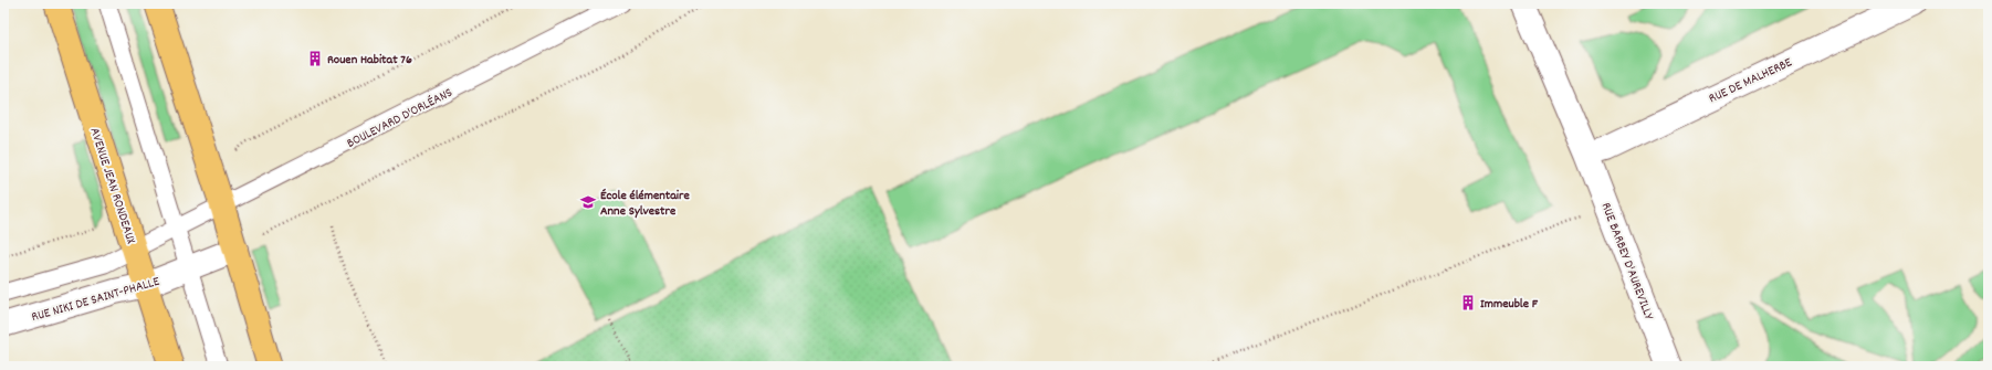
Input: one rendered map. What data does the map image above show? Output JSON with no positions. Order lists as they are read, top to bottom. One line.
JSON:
{"streets":{"main road":["AVENUE JEAN RONDEAUX"],"street":["RUE DE MALHERBE","RUE BARBEY D'AUREVILLY","RUE NIKI DE SAINT-PHALLE"],"lane":["BOULEVARD D'ORLÉANS"]},"crossings":[["RUE DE MALHERBE","RUE BARBEY D'AUREVILLY"],["AVENUE JEAN RONDEAUX","RUE NIKI DE SAINT-PHALLE"]],"places":{"building":["Rouen Habitat 76","Immeuble F"],"school or university":["École élémentaire Anne Sylvestre"]}}
